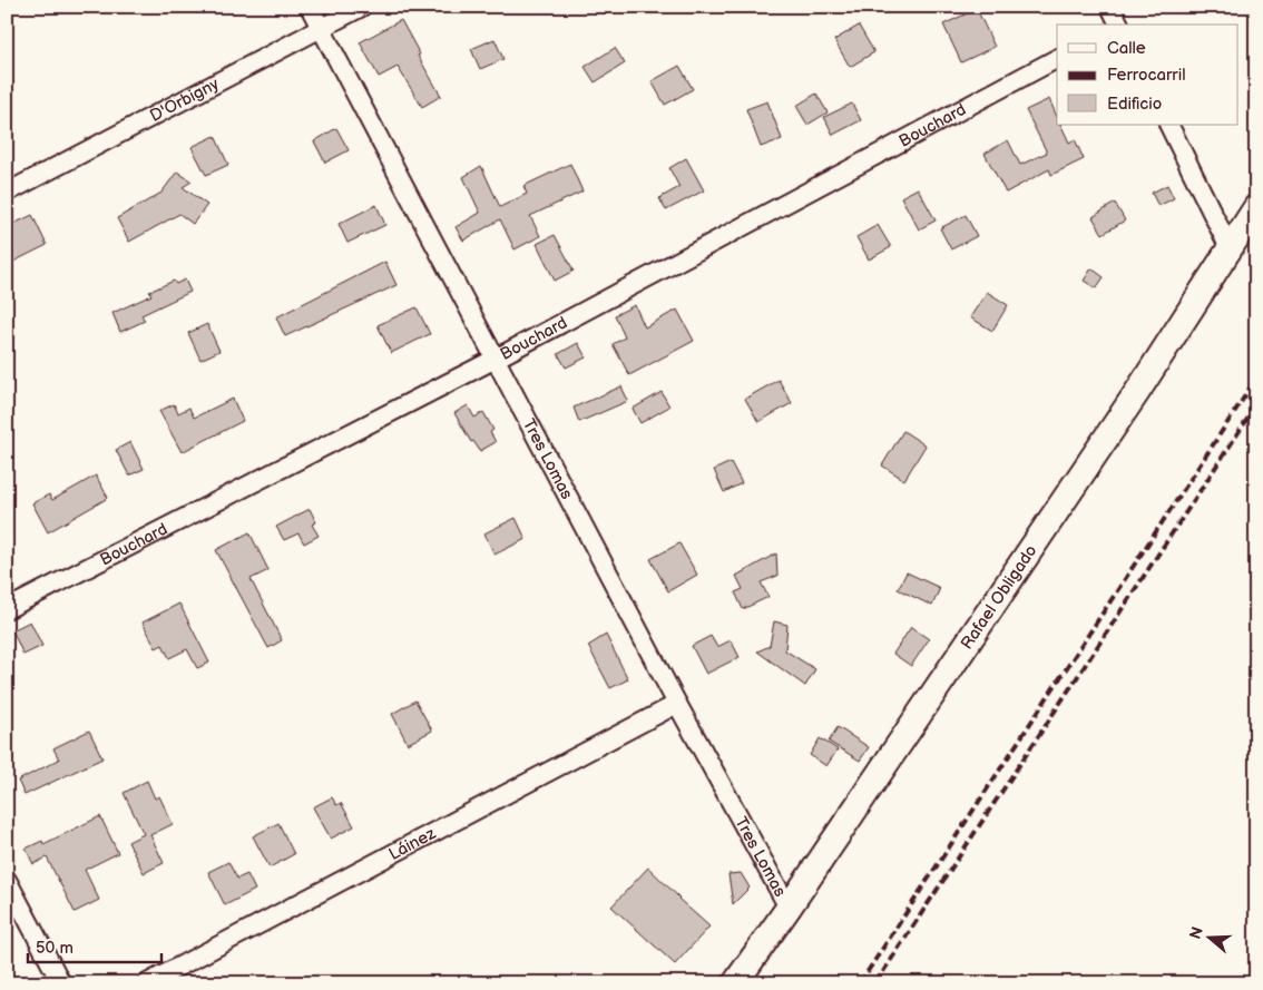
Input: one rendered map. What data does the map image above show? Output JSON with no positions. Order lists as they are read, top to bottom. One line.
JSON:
{"streets":{"street":["D'Orbigny","Bouchard","Tres Lomas","Rafael Obligado","Láinez"]},"crossings":[["D'Orbigny","Tres Lomas"],["Bouchard","Tres Lomas"],["Tres Lomas","Rafael Obligado"],["Tres Lomas","Láinez"]],"legend":["Calle","Ferrocarril","Edificio"],"scale_bar":"50 m","north":"left"}
